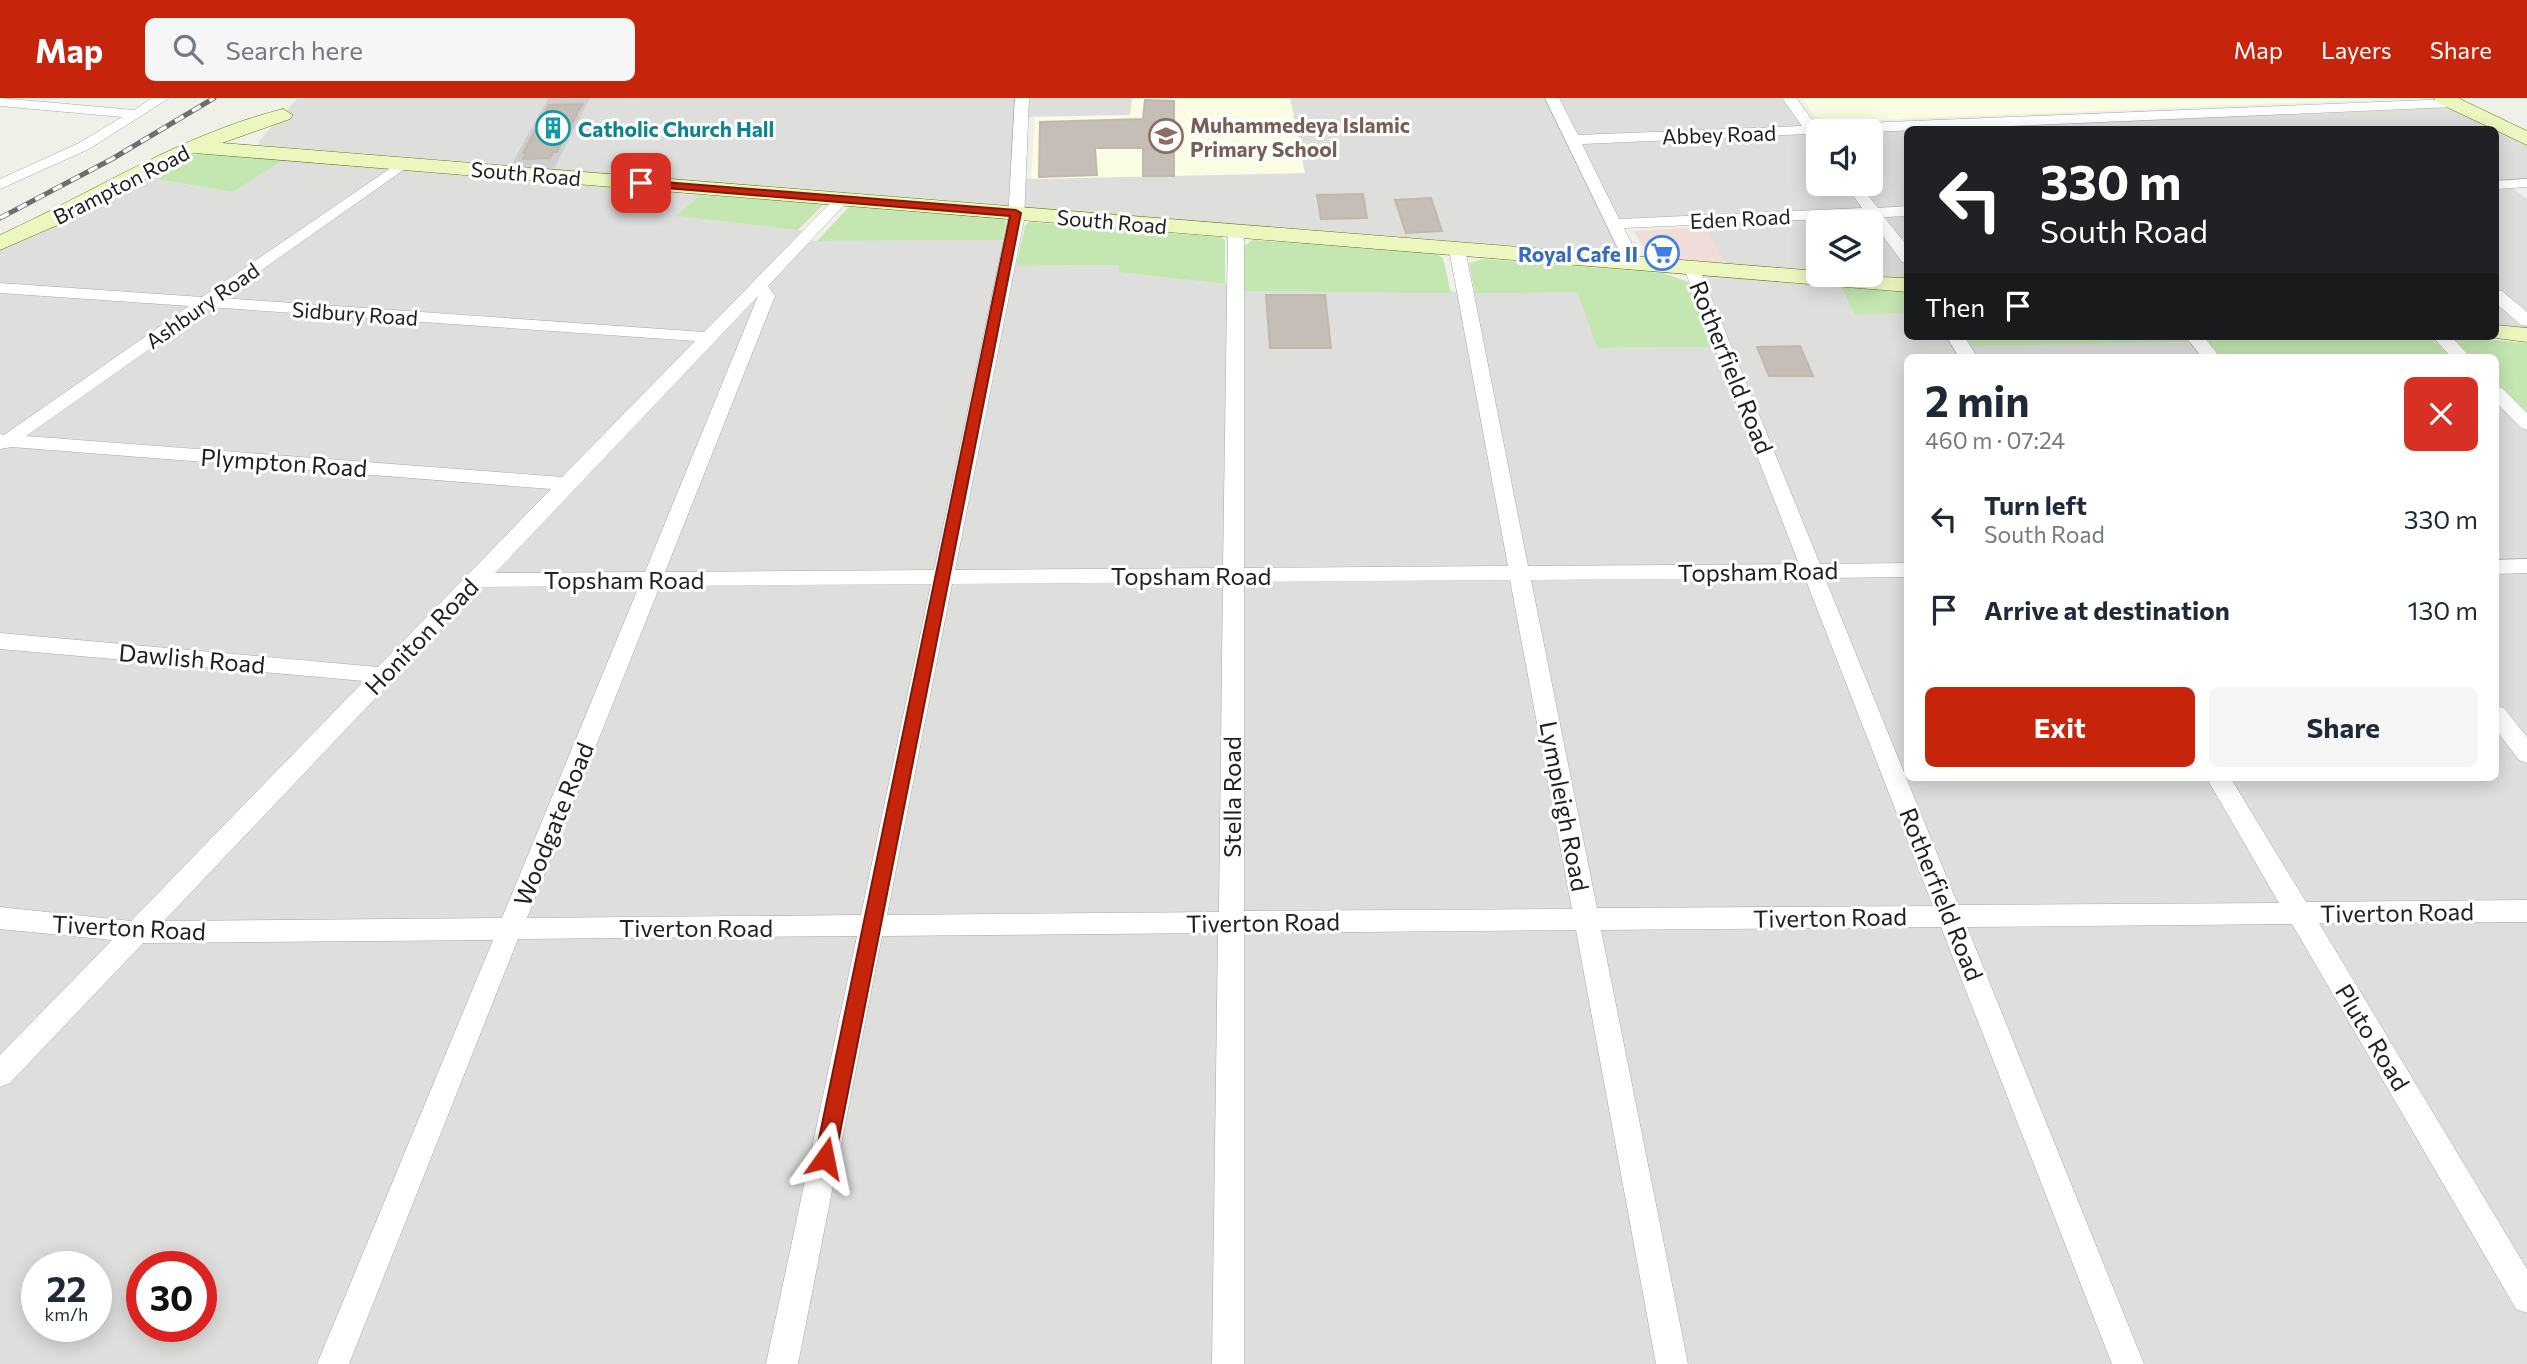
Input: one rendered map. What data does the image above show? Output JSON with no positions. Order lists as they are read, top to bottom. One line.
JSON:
{"streets":{"street":["Abbey Road","South Road","Brampton Road","Eden Road","Ashbury Road","Sidbury Road","Rotherfield Road","Plympton Road","Topsham Road","Honiton Road","Dawlish Road","Stella Road","Lympleigh Road","Woodgate Road","Tiverton Road","Pluto Road"]},"crossings":[["South Road","Brampton Road"],["South Road","Ashbury Road"],["South Road","Rotherfield Road"],["South Road","Honiton Road"],["South Road","Stella Road"],["South Road","Lympleigh Road"],["Ashbury Road","Sidbury Road"],["Ashbury Road","Plympton Road"],["Sidbury Road","Honiton Road"],["Rotherfield Road","Topsham Road"],["Rotherfield Road","Tiverton Road"],["Plympton Road","Honiton Road"],["Topsham Road","Honiton Road"],["Topsham Road","Stella Road"],["Topsham Road","Lympleigh Road"],["Topsham Road","Woodgate Road"],["Honiton Road","Dawlish Road"],["Honiton Road","Woodgate Road"],["Honiton Road","Tiverton Road"],["Stella Road","Tiverton Road"],["Lympleigh Road","Tiverton Road"],["Woodgate Road","Tiverton Road"],["Tiverton Road","Pluto Road"]],"places":{"building":["Catholic Church Hall"],"school or university":["Muhammedeya Islamic Primary School"],"supermarket":["Royal Cafe II"]},"page":{"header":"Map","search":"Search here","nav":["Map","Layers","Share"],"turn":["330 m","South Road"],"then":"Then","heading":["2 min","460 m · 07:24"],"list":[{"name":"Turn left","note":"South Road","value":"330 m"},{"name":"Arrive at destination","value":"130 m"}],"buttons":["Exit","Share"],"speed":"22 km/h","limit":"30"}}
